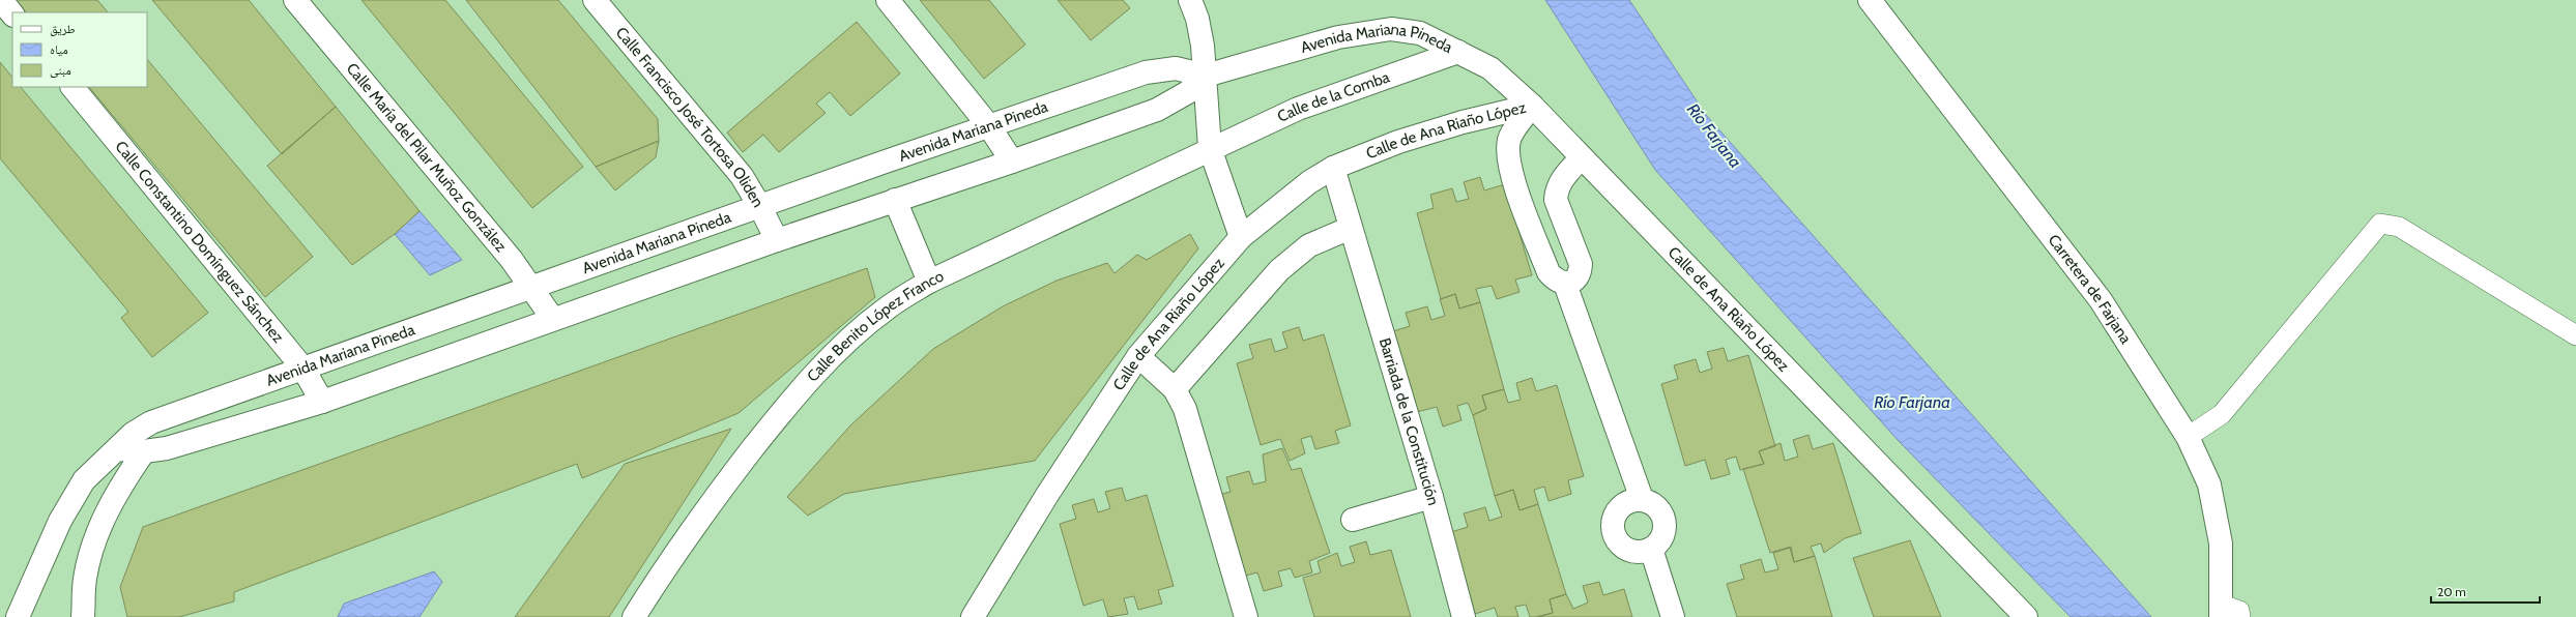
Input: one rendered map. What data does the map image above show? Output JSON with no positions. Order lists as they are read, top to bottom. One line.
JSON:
{"streets":{"street":["Avenida Mariana Pineda","Calle de la Comba","Calle Francisco José Tortosa Oliden","Calle de Ana Riaño López","Calle María del Pilar Muñoz González","Calle Constantino Domínguez Sánchez","Carretera de Farjana","Calle Benito López Franco","Barriada de la Constitución"]},"crossings":[["Avenida Mariana Pineda","Calle de la Comba"],["Avenida Mariana Pineda","Calle Francisco José Tortosa Oliden"],["Avenida Mariana Pineda","Calle de Ana Riaño López"],["Avenida Mariana Pineda","Calle María del Pilar Muñoz González"],["Avenida Mariana Pineda","Calle Constantino Domínguez Sánchez"],["Calle de la Comba","Calle Benito López Franco"],["Calle de Ana Riaño López","Barriada de la Constitución"]],"water":["Río Farjana"],"legend":["طريق","مياه","مبنى"],"scale_bar":"20 m"}
